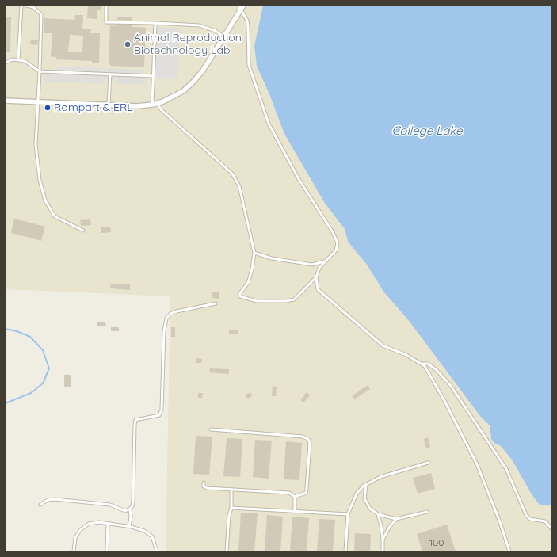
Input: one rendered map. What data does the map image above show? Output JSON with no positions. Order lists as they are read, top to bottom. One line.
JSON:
{"water":["College Lake"],"places":["Animal Reproduction Biotechnology Lab","Rampart & ERL"],"house_numbers":["100"]}
